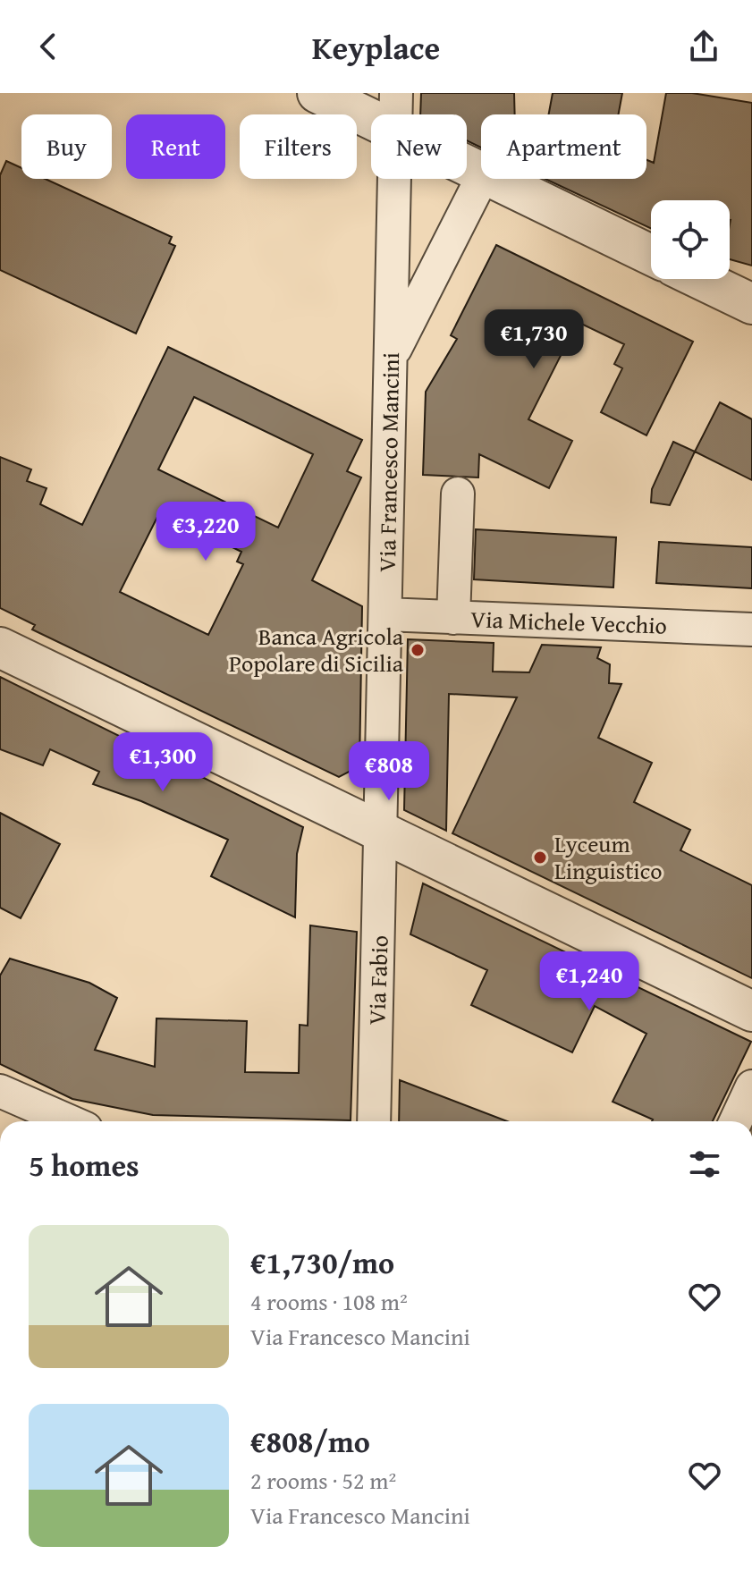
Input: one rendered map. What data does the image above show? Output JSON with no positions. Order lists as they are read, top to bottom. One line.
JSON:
{"streets":{"street":["Via Francesco Mancini","Via Michele Vecchio","Via Fabio"]},"crossings":[["Via Francesco Mancini","Via Michele Vecchio"],["Via Francesco Mancini","Via Fabio"]],"places":["Banca Agricola Popolare di Sicilia","Lyceum Linguistico"],"page":{"header":"Keyplace","chip":["Buy","Rent","Filters","New","Apartment"],"price":["€1,730","€3,220","€1,300","€808","€1,240"],"heading":"5 homes","list":[{"name":"€1,730/mo","note":"4 rooms · 108 m² · Via Francesco Mancini"},{"name":"€808/mo","note":"2 rooms · 52 m² · Via Francesco Mancini"}]}}
